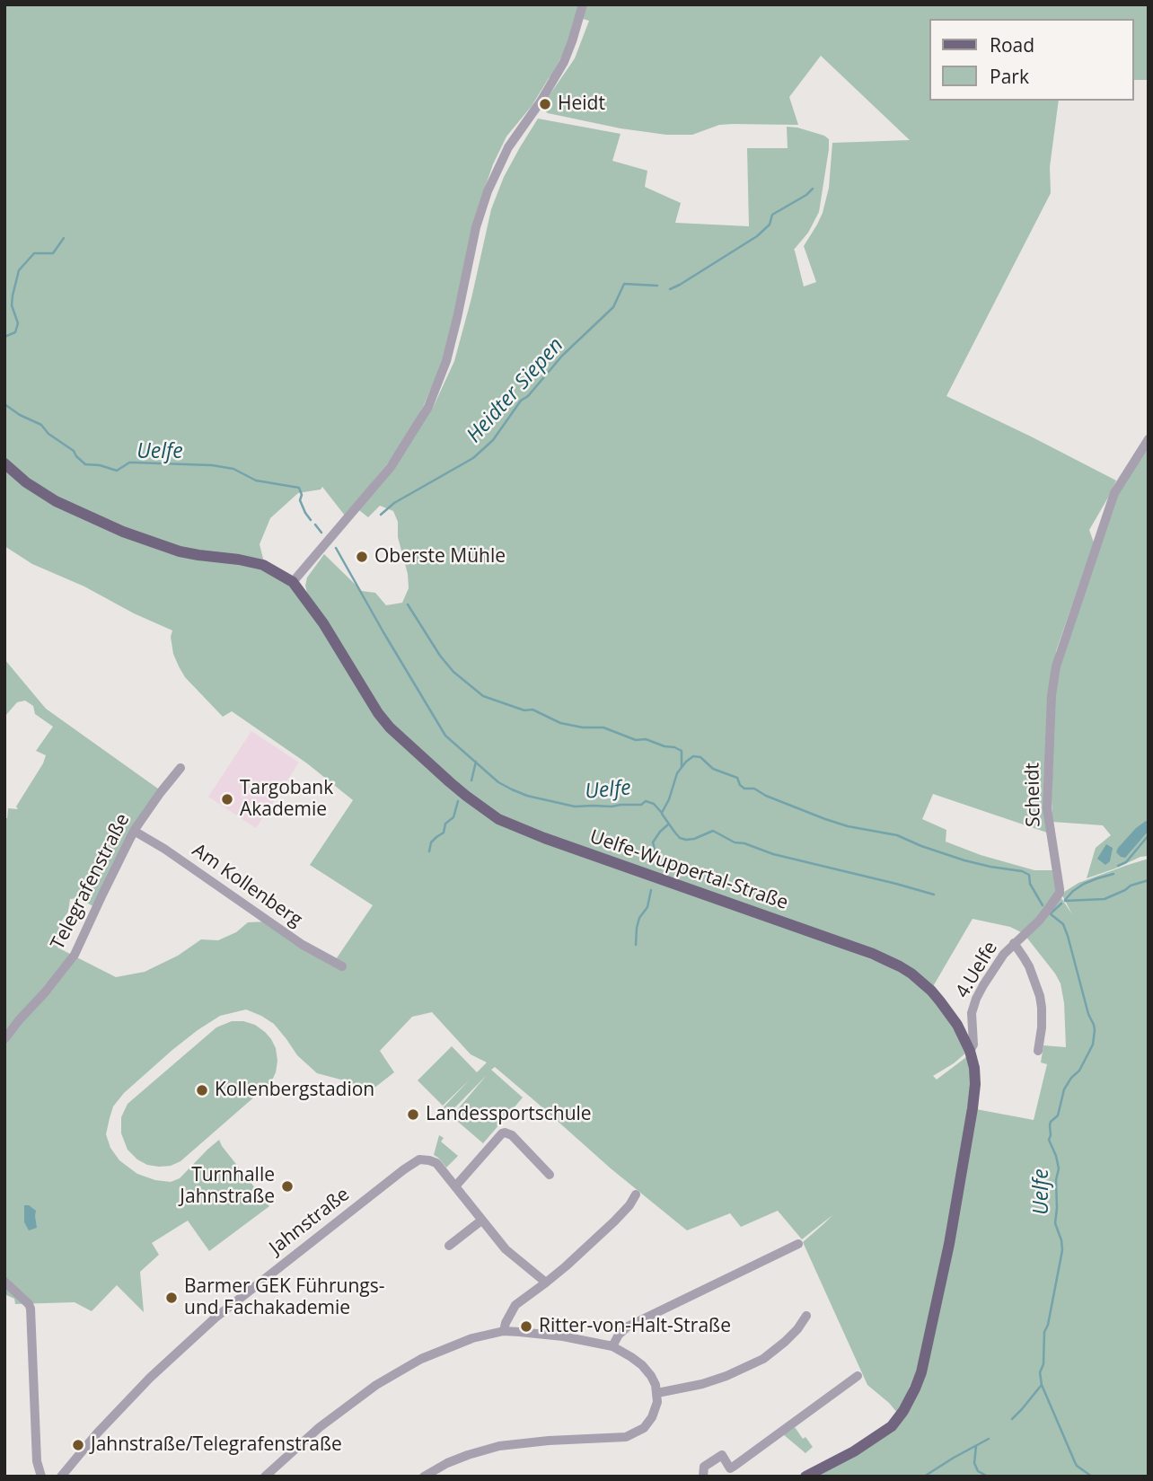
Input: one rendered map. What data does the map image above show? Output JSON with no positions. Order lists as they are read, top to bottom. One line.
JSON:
{"streets":{"main road":["Uelfe-Wuppertal-Straße"],"street":["Scheidt","Telegrafenstraße","Am Kollenberg","4.Uelfe","Jahnstraße"]},"crossings":[["Scheidt","4.Uelfe"],["Uelfe-Wuppertal-Straße","4.Uelfe"],["Telegrafenstraße","Am Kollenberg"]],"water":["Heidter Siepen","Uelfe"],"places":["Heidt","Oberste Mühle","Targobank Akademie","Kollenbergstadion","Landessportschule","Turnhalle Jahnstraße","Barmer GEK Führungs- und Fachakademie","Ritter-von-Halt-Straße","Jahnstraße/Telegrafenstraße"],"legend":["Road","Park"]}
